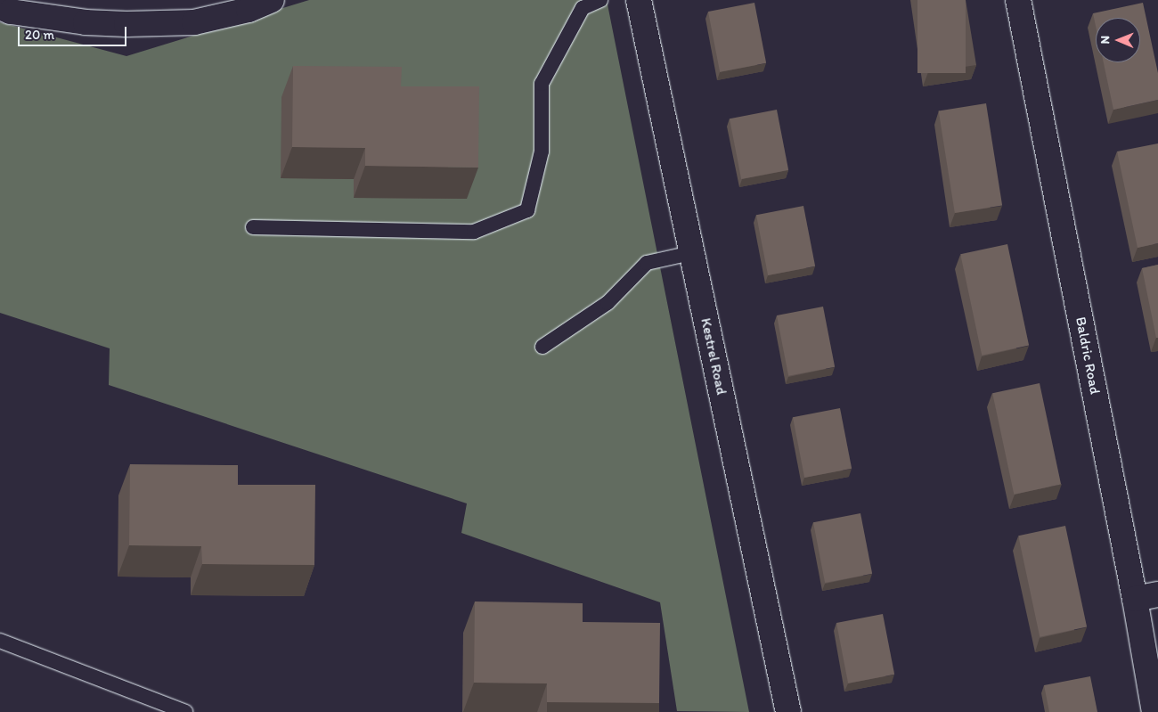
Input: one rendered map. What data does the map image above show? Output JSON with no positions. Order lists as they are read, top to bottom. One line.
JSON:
{"streets":{"street":["Baldric Road","Kestrel Road"]},"scale_bar":"20 m","north":"left"}
